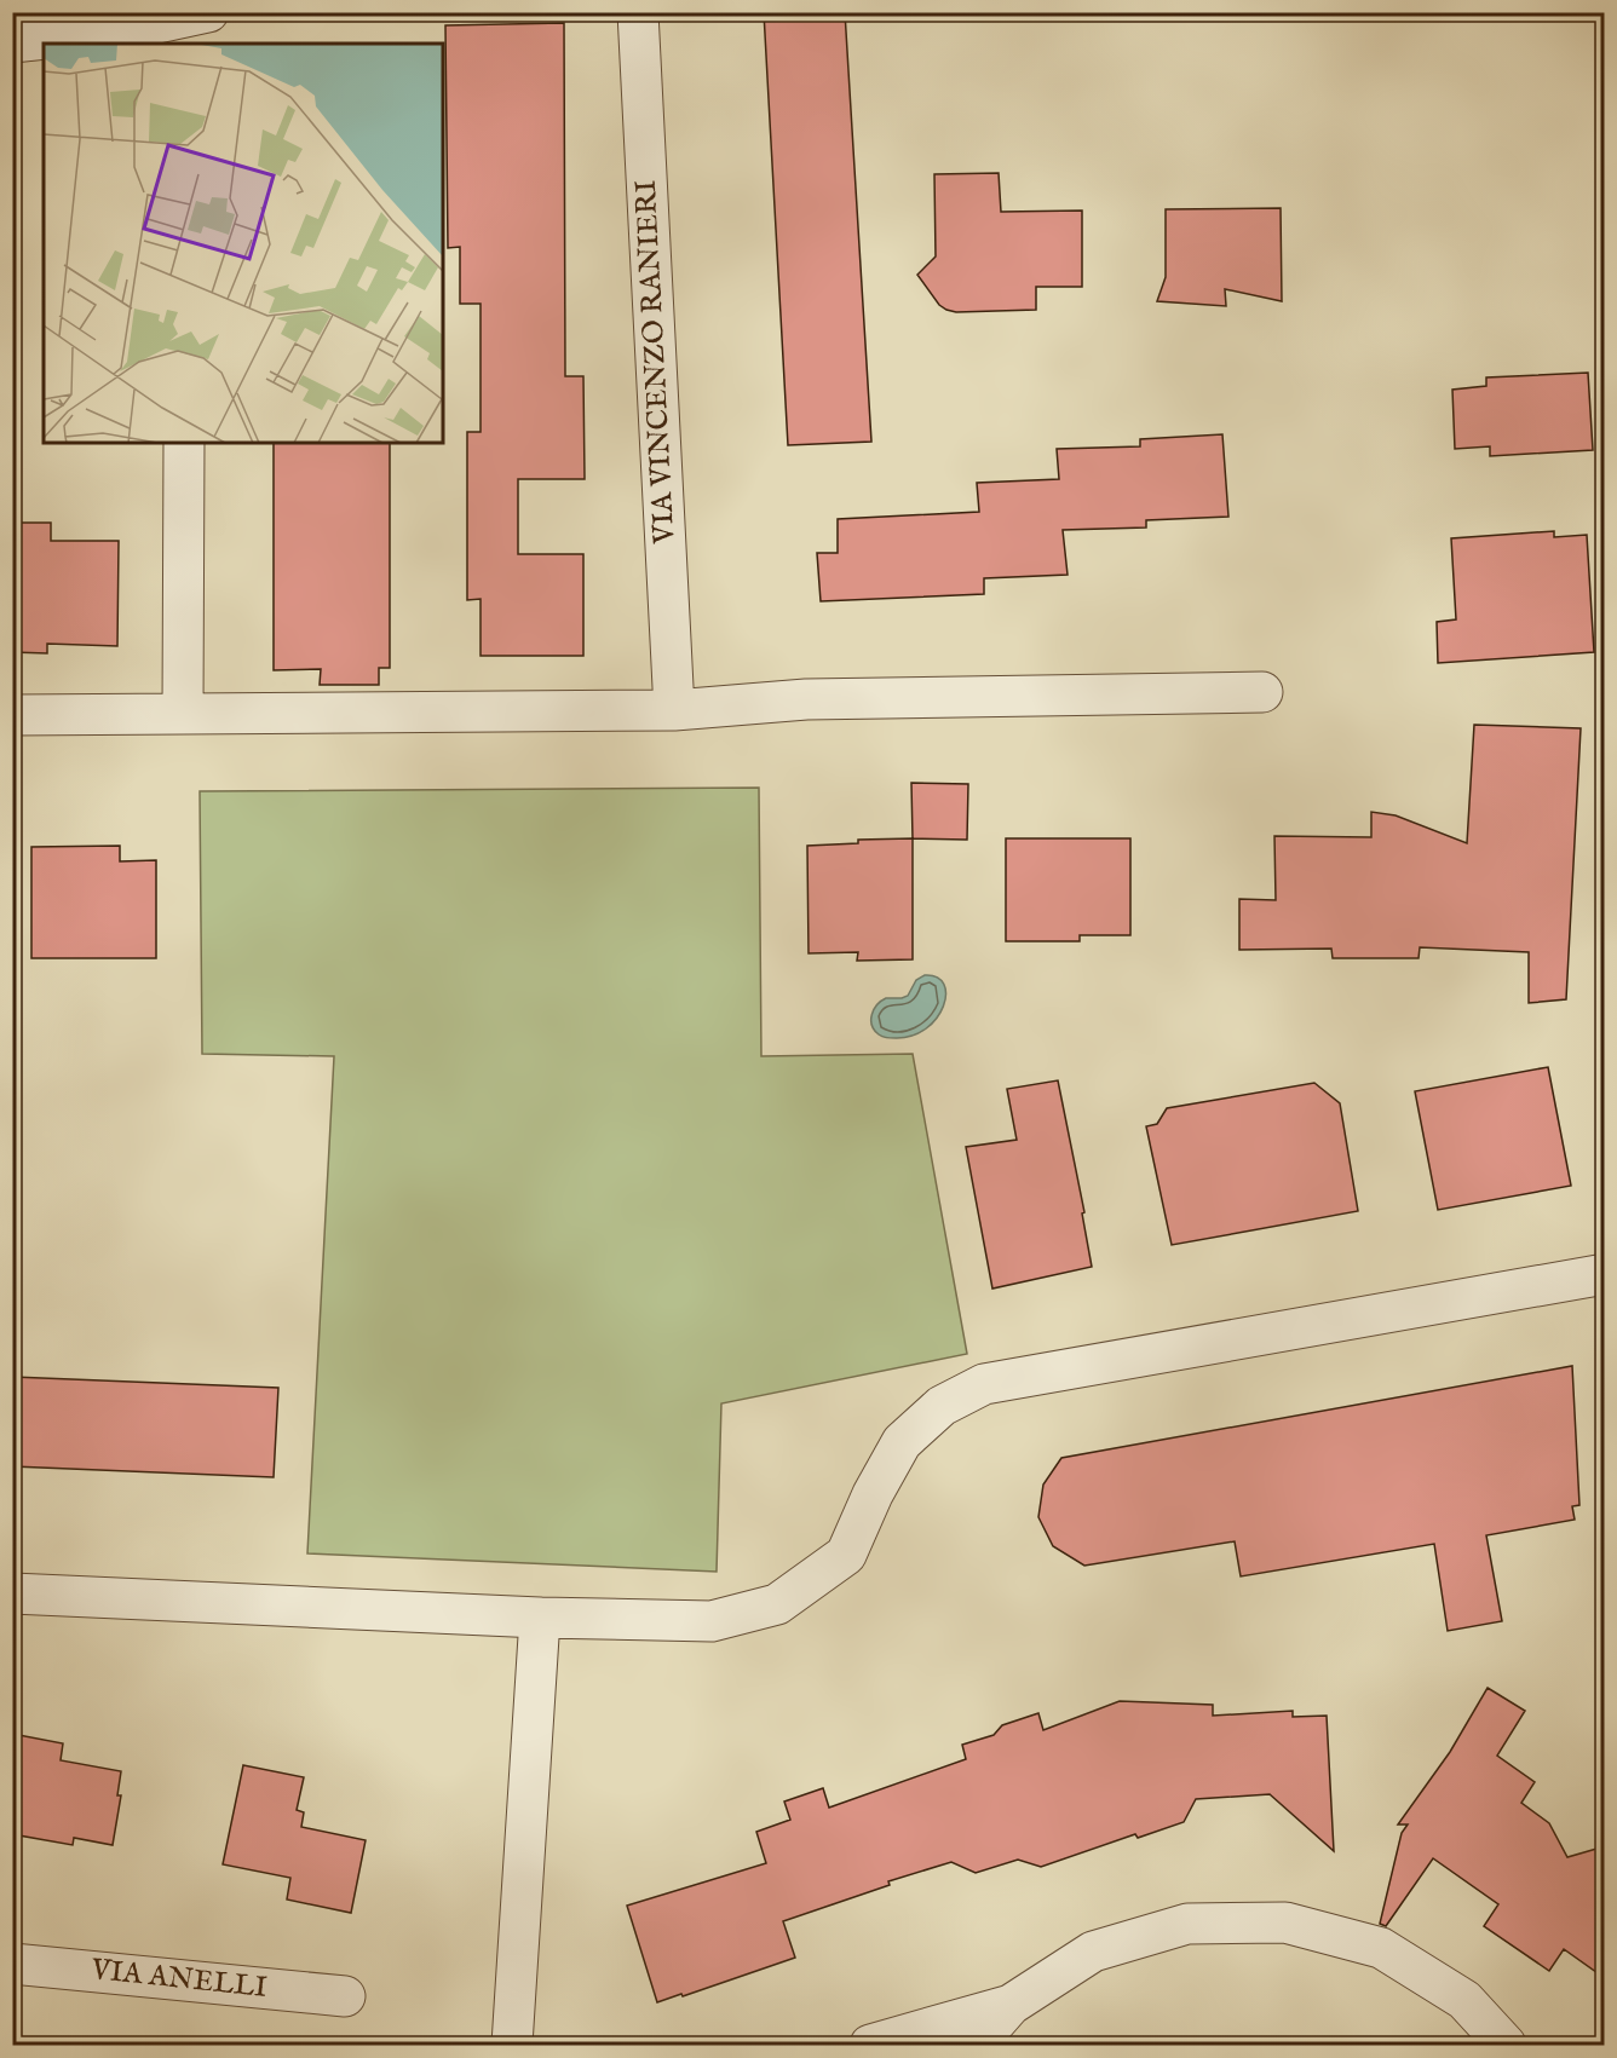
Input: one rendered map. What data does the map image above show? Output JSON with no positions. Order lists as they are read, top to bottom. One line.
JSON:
{"streets":{"street":["VIA VINCENZO RANIERI","VIA ANELLI"]}}
